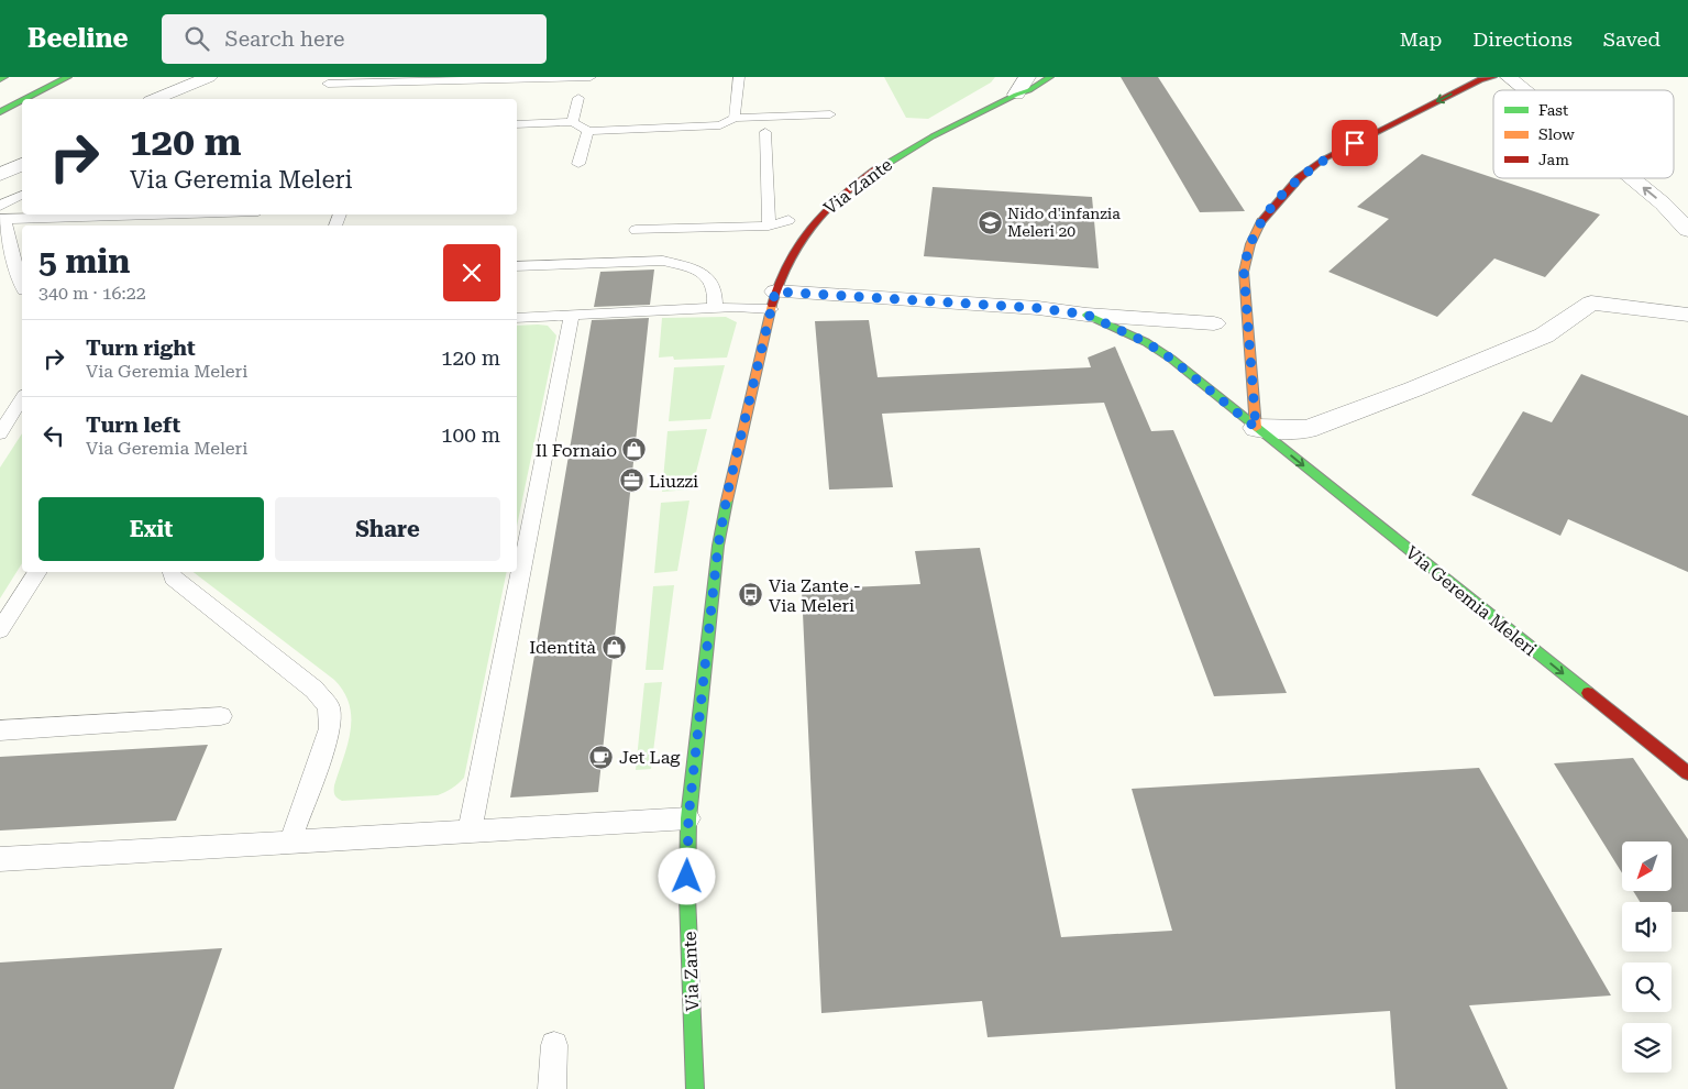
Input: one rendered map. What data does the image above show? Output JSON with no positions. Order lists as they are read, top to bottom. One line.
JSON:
{"streets":{"main road":["Via Zante","Via Geremia Meleri"]},"crossings":[["Via Zante","Via Geremia Meleri"]],"one_way":["Via Geremia Meleri"],"places":{"school or university":["Nido d'infanzia Meleri 20"],"shop":["Il Fornaio","Identità"],"office":["Liuzzi"],"bus stop":["Via Zante - Via Meleri"],"cafe":["Jet Lag"]},"legend":["Fast","Slow","Jam"],"north":"bottom left","page":{"header":"Beeline","search":"Search here","nav":["Map","Directions","Saved"],"turn":["120 m","Via Geremia Meleri"],"heading":["5 min","340 m · 16:22"],"list":[{"name":"Turn right","note":"Via Geremia Meleri","value":"120 m"},{"name":"Turn left","note":"Via Geremia Meleri","value":"100 m"}],"buttons":["Exit","Share"]}}
